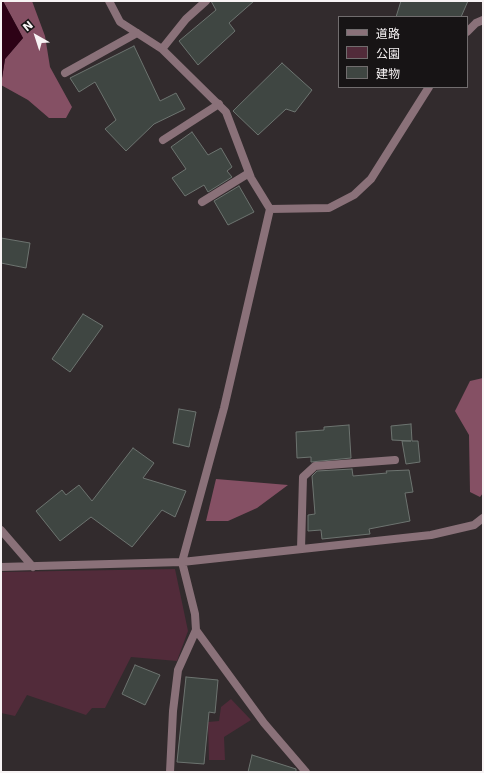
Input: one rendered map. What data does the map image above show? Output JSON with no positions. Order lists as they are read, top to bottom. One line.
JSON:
{"legend":["道路","公園","建物"],"north":"top left"}
